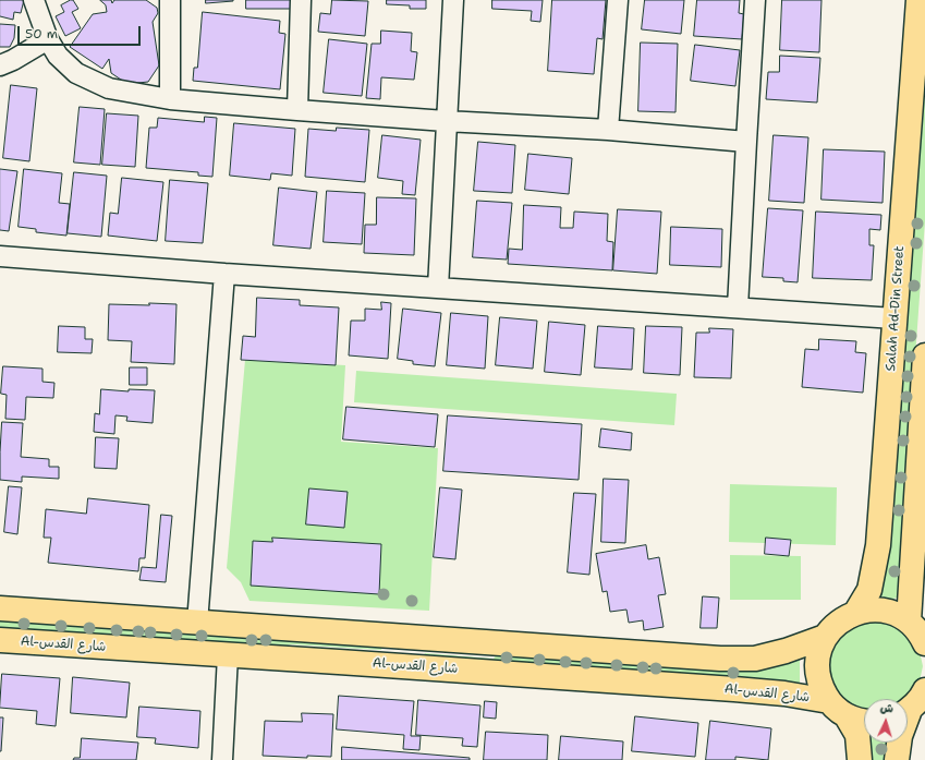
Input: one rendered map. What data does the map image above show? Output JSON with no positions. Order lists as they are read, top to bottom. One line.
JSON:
{"streets":{"main road":["Salah Ad-Din Street","Al-شارع القدس"]},"scale_bar":"50 m","north":"top"}
